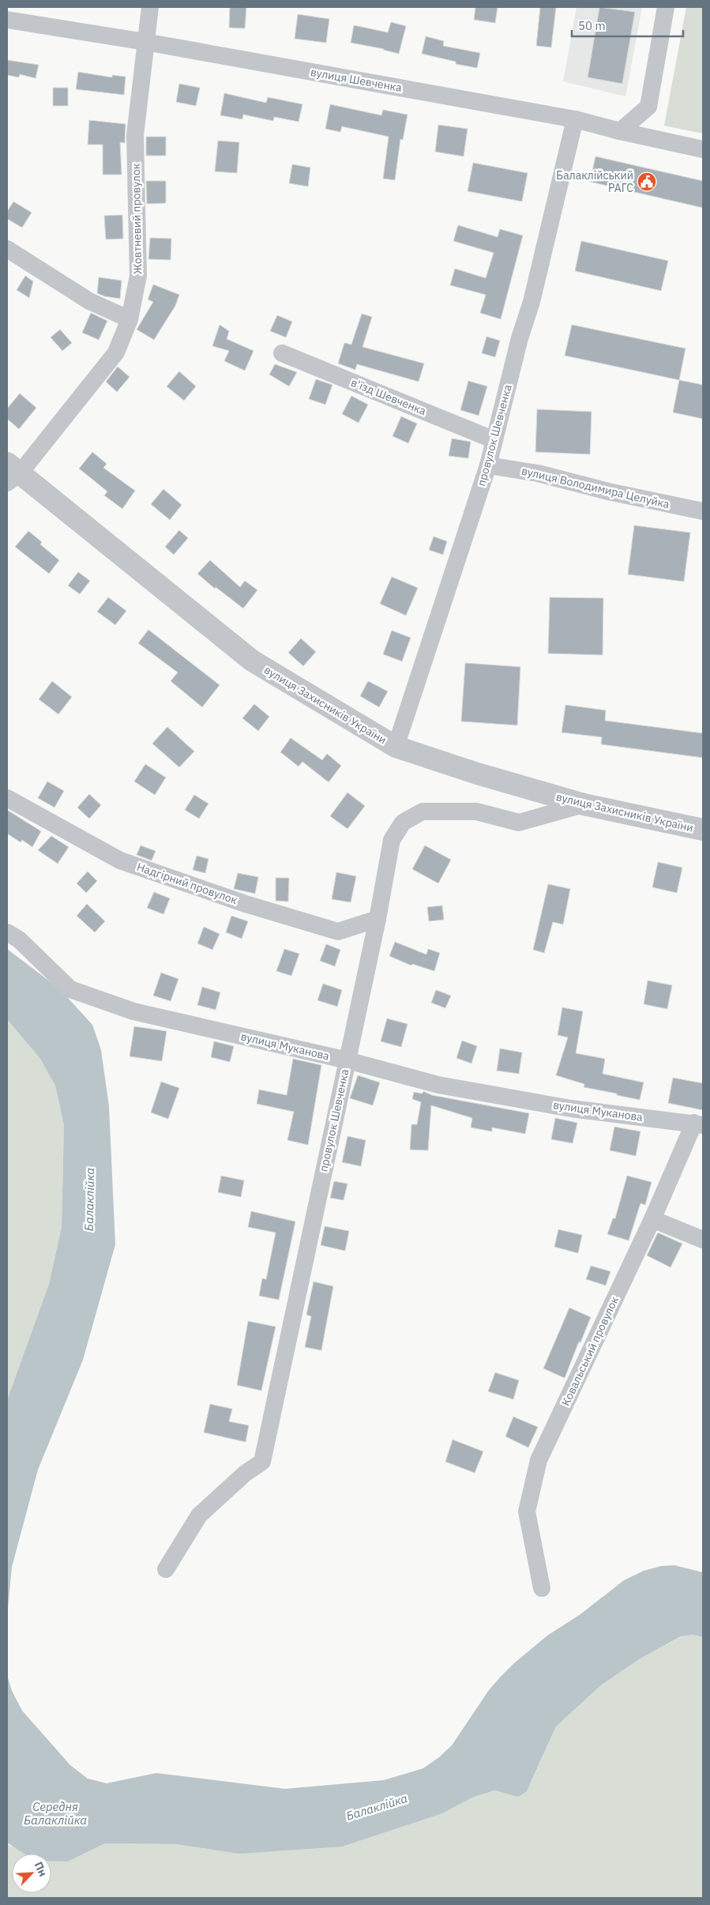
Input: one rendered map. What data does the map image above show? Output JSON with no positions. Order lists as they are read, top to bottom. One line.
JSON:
{"streets":{"street":["вулиця Шевченка","Жовтневий провулок","в'їзд Шевченка","провулок Шевченка","вулиця Володимира Целуйка","вулиця Захисників України","Надгірний провулок","вулиця Муканова","Ковальський провулок"]},"crossings":[["вулиця Шевченка","Жовтневий провулок"],["вулиця Шевченка","провулок Шевченка"],["Жовтневий провулок","вулиця Захисників України"],["в'їзд Шевченка","провулок Шевченка"],["провулок Шевченка","вулиця Володимира Целуйка"],["провулок Шевченка","вулиця Захисників України"],["провулок Шевченка","Надгірний провулок"],["провулок Шевченка","вулиця Муканова"],["вулиця Муканова","Ковальський провулок"]],"water":["Балаклійка","Середня Балаклійка"],"places":{"public building":["Балаклійський РАГС"]},"scale_bar":"50 m","north":"top right"}
